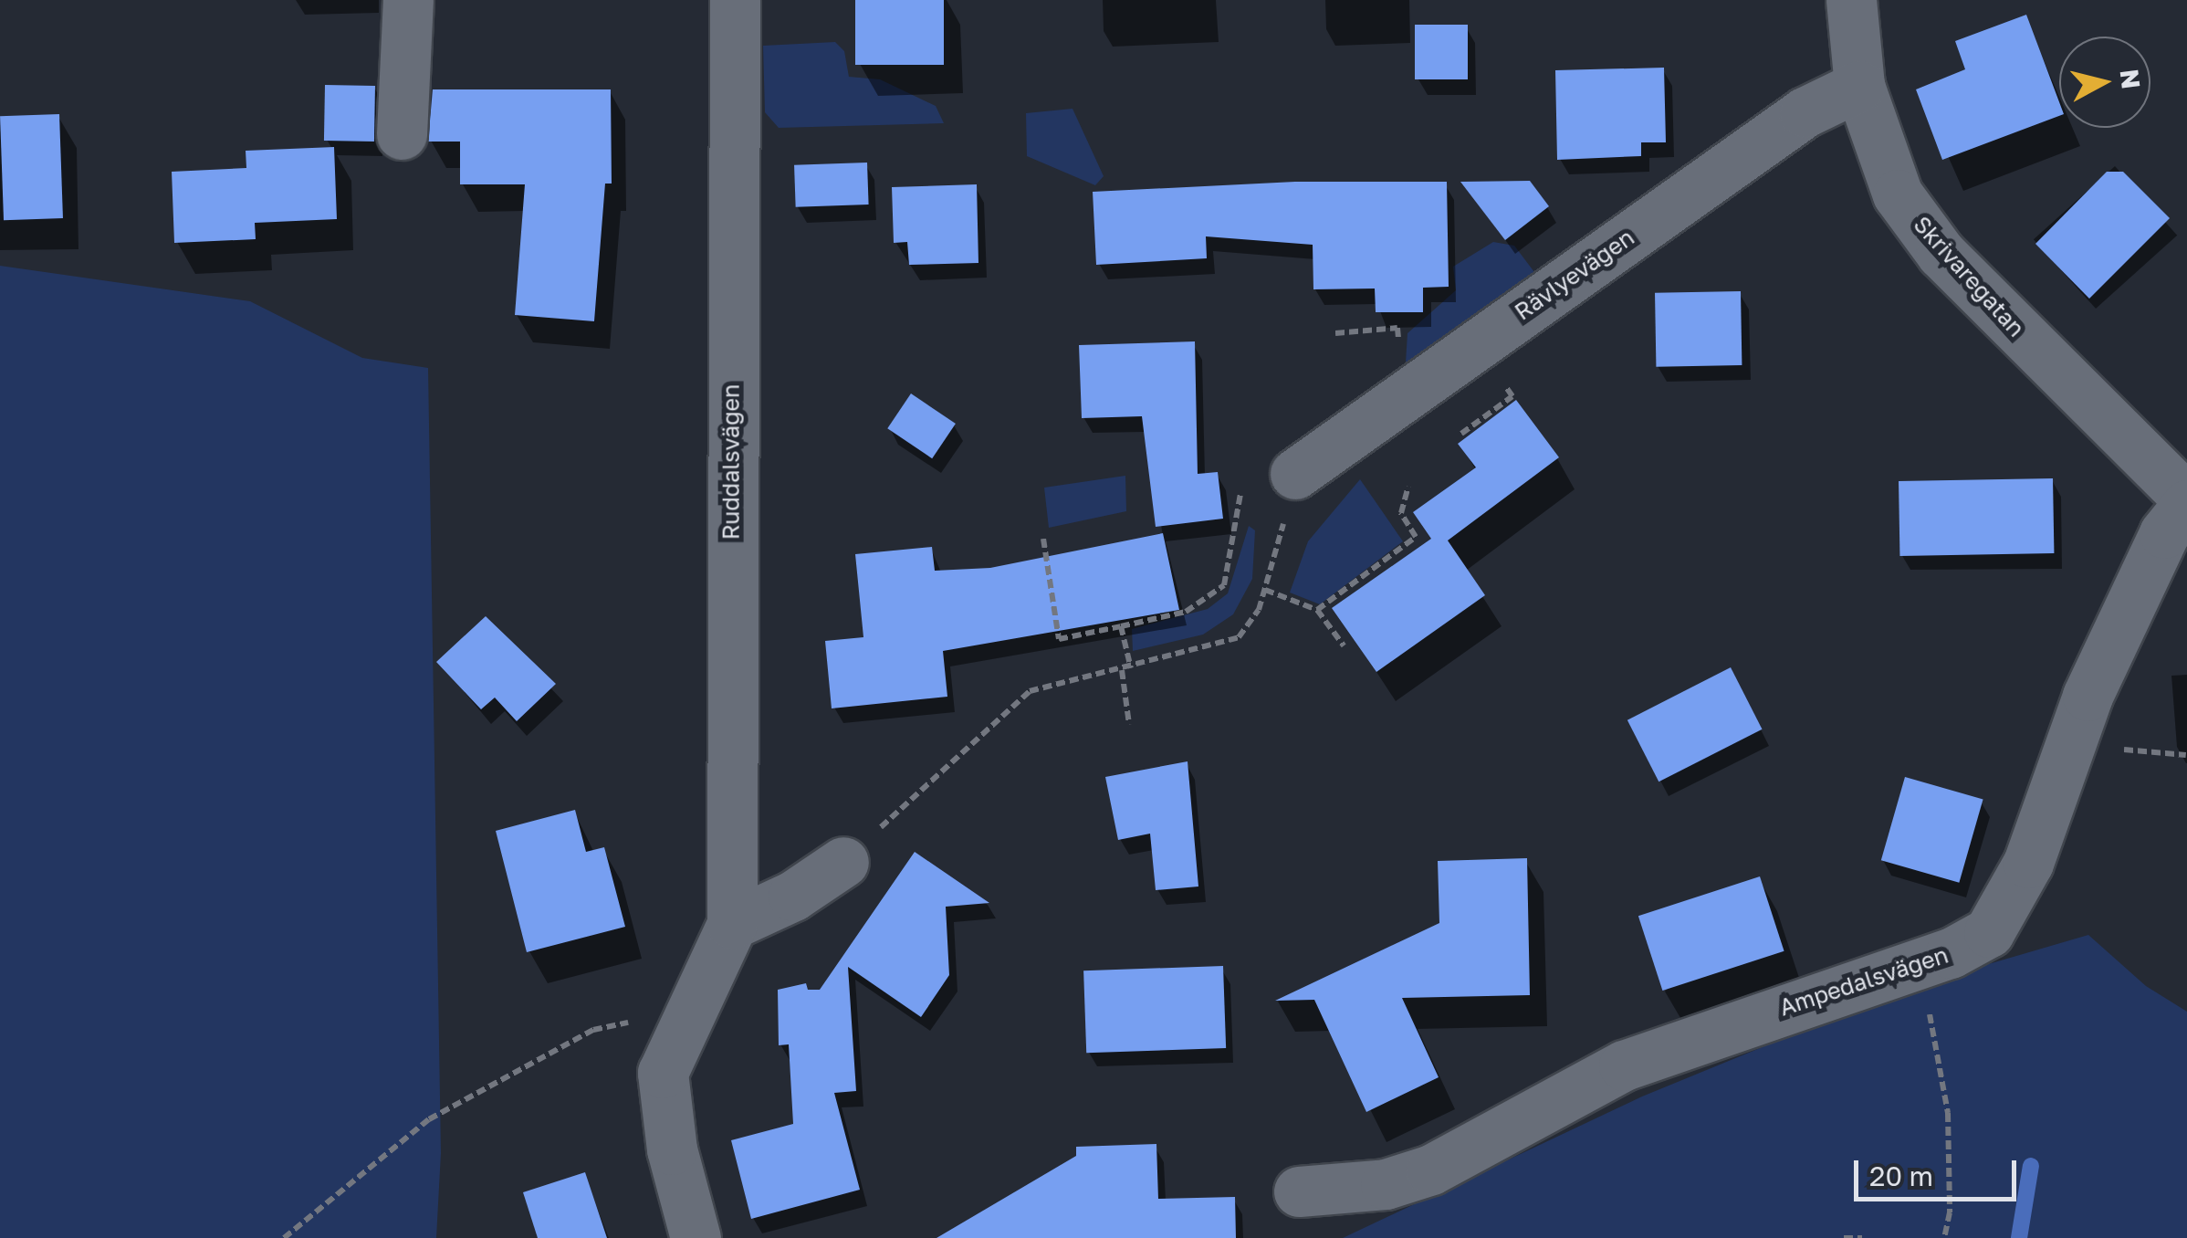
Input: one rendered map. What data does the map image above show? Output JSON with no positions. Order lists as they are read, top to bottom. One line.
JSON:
{"streets":{"street":["Rävlyevägen","Skrivaregatan","Ruddalsvägen","Ampedalsvägen"]},"crossings":[["Rävlyevägen","Skrivaregatan"],["Skrivaregatan","Ampedalsvägen"]],"scale_bar":"20 m","north":"right"}
